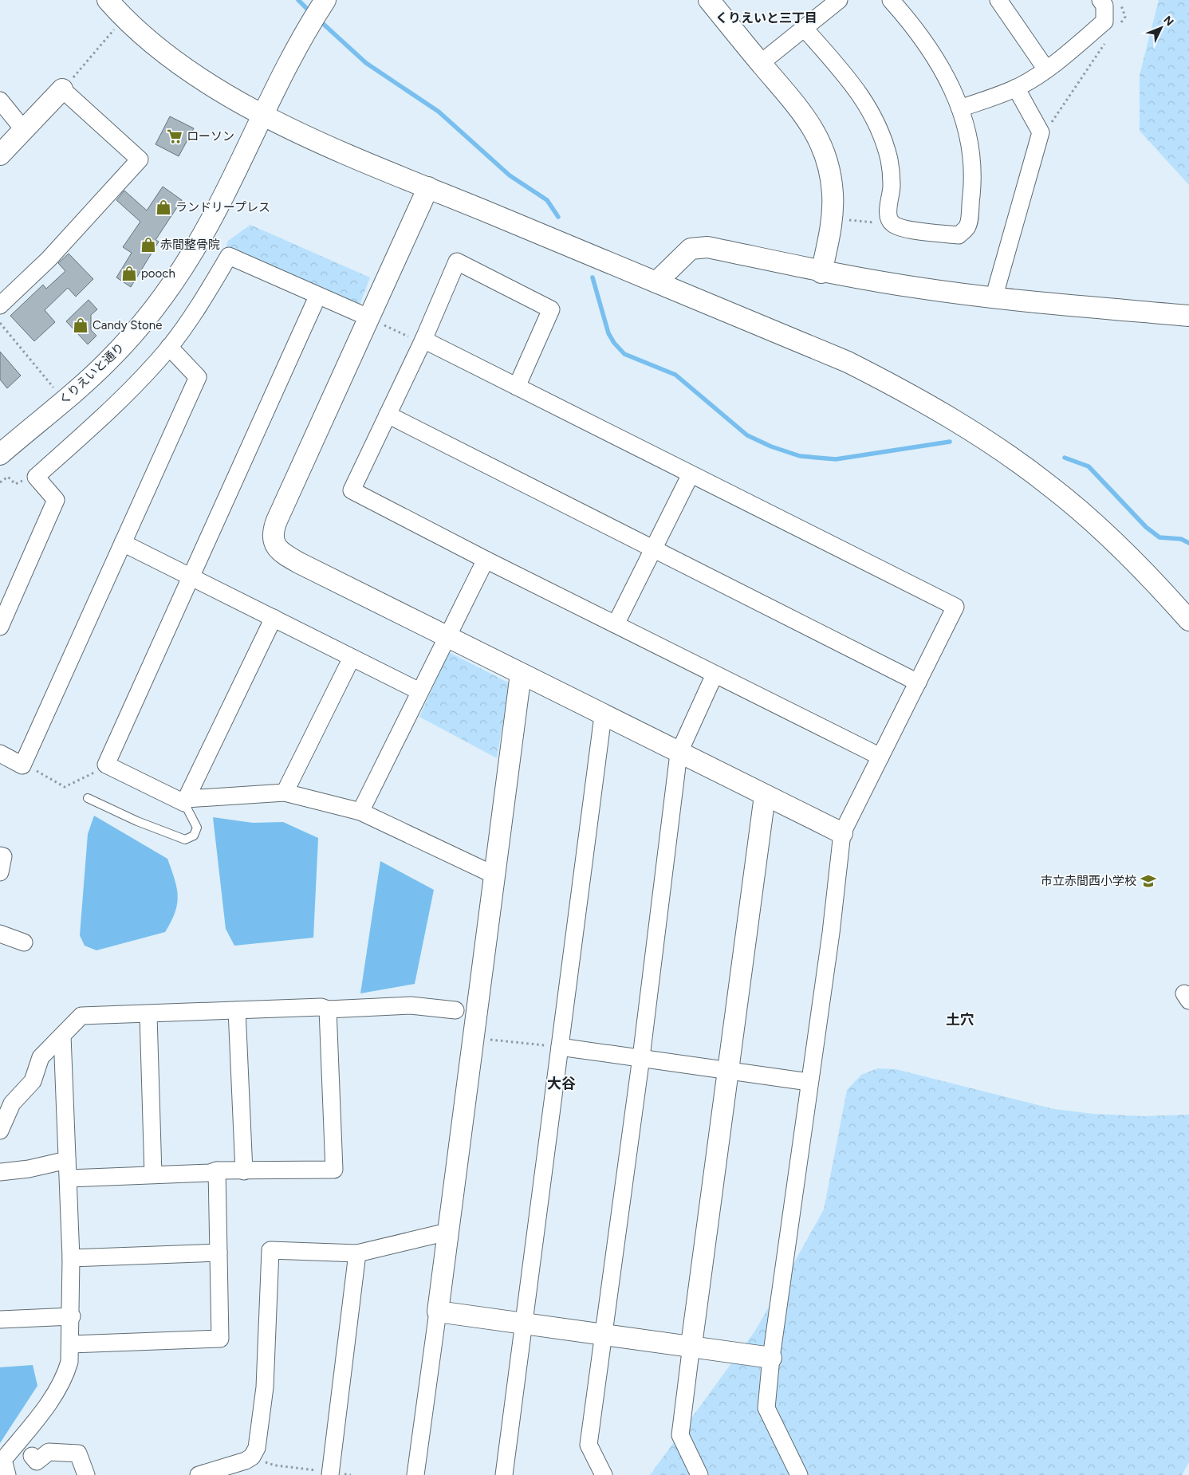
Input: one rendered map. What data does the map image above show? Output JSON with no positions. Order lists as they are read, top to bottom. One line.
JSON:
{"streets":{"street":["くりえいと通り"]},"districts":["くりえいと三丁目","土穴","大谷"],"places":{"supermarket":["ローソン"],"shop":["ランドリープレス","赤間整骨院","pooch","Candy Stone"],"school or university":["市立赤間西小学校"]},"north":"top right"}
